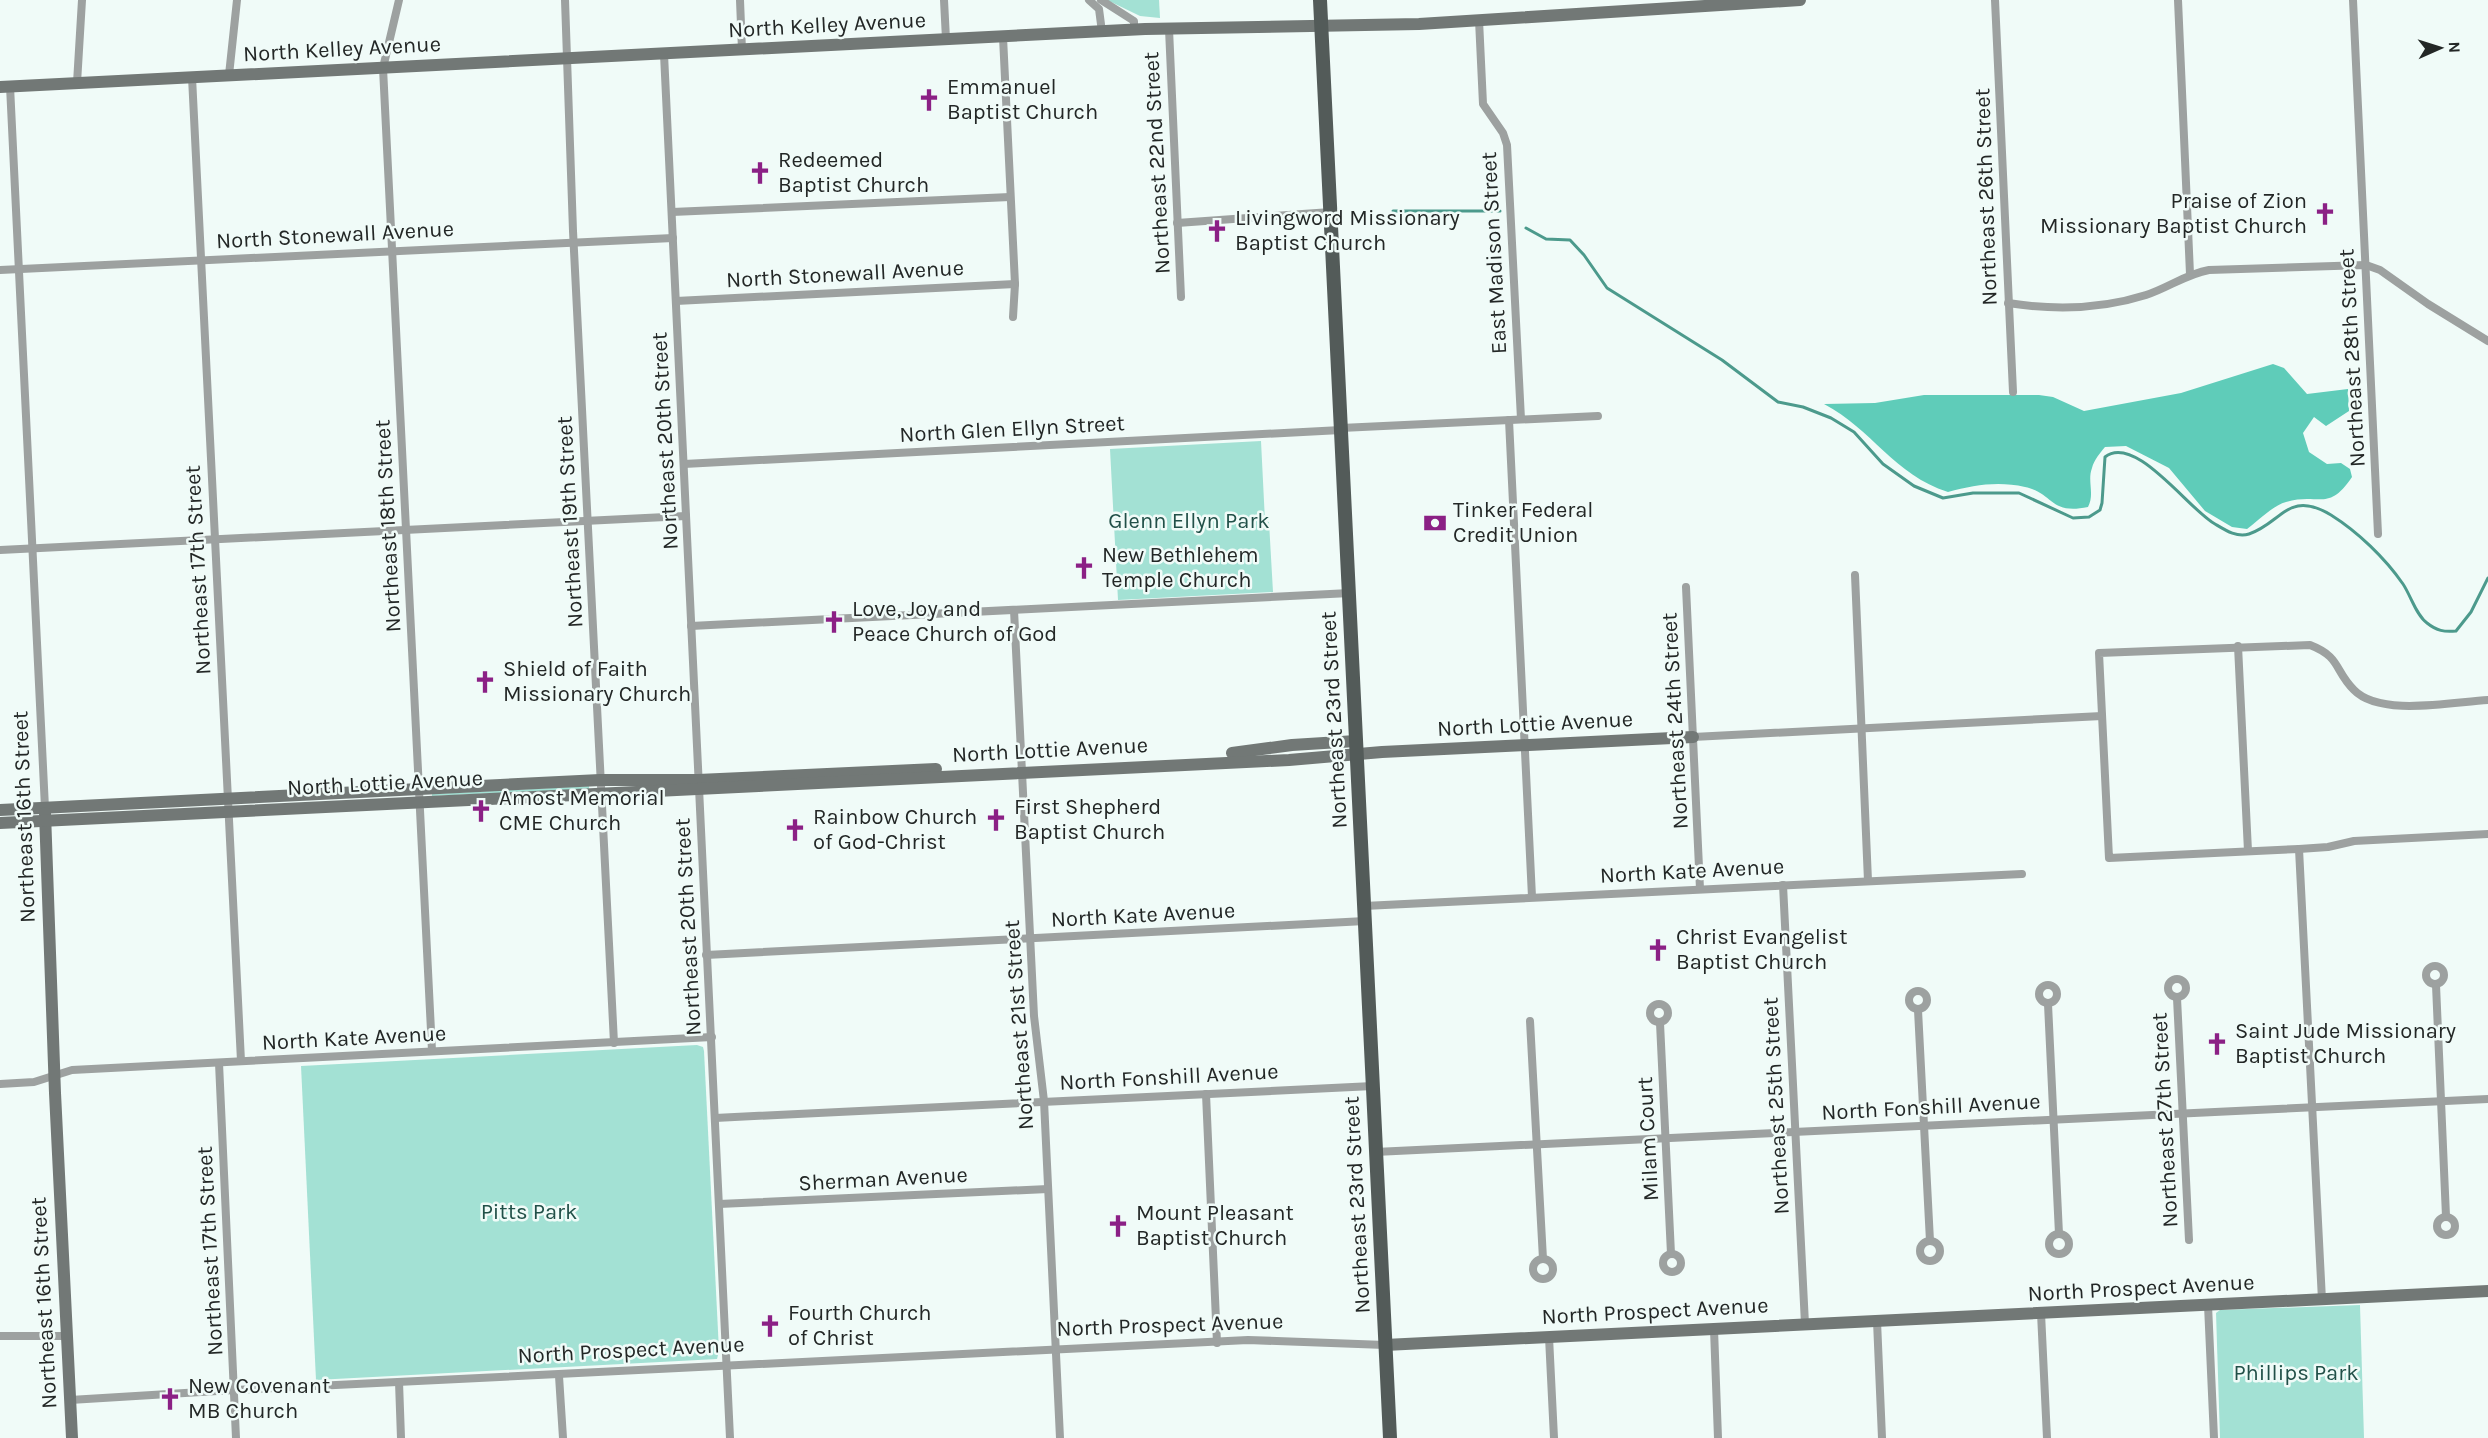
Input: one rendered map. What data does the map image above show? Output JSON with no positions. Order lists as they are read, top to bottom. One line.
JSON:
{"streets":{"main road":["Northeast 23rd Street"],"street":["North Kelley Avenue","Northeast 22nd Street","Northeast 26th Street","North Stonewall Avenue","East Madison Street","Northeast 28th Street","North Glen Ellyn Street","Northeast 20th Street","Northeast 19th Street","Northeast 18th Street","Northeast 17th Street","Northeast 24th Street","North Lottie Avenue","Northeast 16th Street","North Kate Avenue","Northeast 21st Street","North Fonshill Avenue","Northeast 25th Street","Northeast 27th Street","Milam Court","Sherman Avenue","North Prospect Avenue"]},"crossings":[["North Kelley Avenue","Northeast 22nd Street"],["North Kelley Avenue","East Madison Street"],["North Kelley Avenue","Northeast 20th Street"],["North Kelley Avenue","Northeast 19th Street"],["North Kelley Avenue","Northeast 18th Street"],["North Kelley Avenue","Northeast 17th Street"],["North Kelley Avenue","Northeast 23rd Street"],["North Kelley Avenue","Northeast 16th Street"],["North Stonewall Avenue","Northeast 20th Street"],["North Stonewall Avenue","Northeast 19th Street"],["North Stonewall Avenue","Northeast 18th Street"],["North Stonewall Avenue","Northeast 17th Street"],["North Stonewall Avenue","Northeast 16th Street"],["East Madison Street","North Glen Ellyn Street"],["North Glen Ellyn Street","Northeast 20th Street"],["North Glen Ellyn Street","Northeast 23rd Street"],["Northeast 20th Street","North Lottie Avenue"],["Northeast 20th Street","North Kate Avenue"],["Northeast 20th Street","North Fonshill Avenue"],["Northeast 20th Street","Sherman Avenue"],["Northeast 20th Street","North Prospect Avenue"],["Northeast 19th Street","North Lottie Avenue"],["Northeast 19th Street","North Kate Avenue"],["Northeast 18th Street","North Lottie Avenue"],["Northeast 18th Street","North Kate Avenue"],["Northeast 17th Street","North Lottie Avenue"],["Northeast 17th Street","North Kate Avenue"],["Northeast 17th Street","North Prospect Avenue"],["Northeast 23rd Street","North Lottie Avenue"],["Northeast 23rd Street","North Kate Avenue"],["Northeast 23rd Street","North Fonshill Avenue"],["Northeast 23rd Street","North Prospect Avenue"],["Northeast 24th Street","North Lottie Avenue"],["Northeast 24th Street","North Kate Avenue"],["North Lottie Avenue","Northeast 16th Street"],["North Lottie Avenue","Northeast 21st Street"],["Northeast 16th Street","North Kate Avenue"],["Northeast 16th Street","North Prospect Avenue"],["North Kate Avenue","Northeast 21st Street"],["North Kate Avenue","Northeast 25th Street"],["Northeast 21st Street","North Fonshill Avenue"],["Northeast 21st Street","Sherman Avenue"],["Northeast 21st Street","North Prospect Avenue"],["North Fonshill Avenue","Northeast 25th Street"],["North Fonshill Avenue","Northeast 27th Street"],["North Fonshill Avenue","Milam Court"],["Northeast 25th Street","North Prospect Avenue"]],"parks":["Glenn Ellyn Park","Pitts Park","Phillips Park"],"places":{"church":["Emmanuel Baptist Church","Redeemed Baptist Church","Praise of Zion Missionary Baptist Church","Livingword Missionary Baptist Church","New Bethlehem Temple Church","Love, Joy and Peace Church of God","Shield of Faith Missionary Church","Amost Memorial CME Church","First Shepherd Baptist Church","Rainbow Church of God-Christ","Christ Evangelist Baptist Church","Saint Jude Missionary Baptist Church","Mount Pleasant Baptist Church","Fourth Church of Christ","New Covenant MB Church"],"bank":["Tinker Federal Credit Union"]},"north":"right"}
